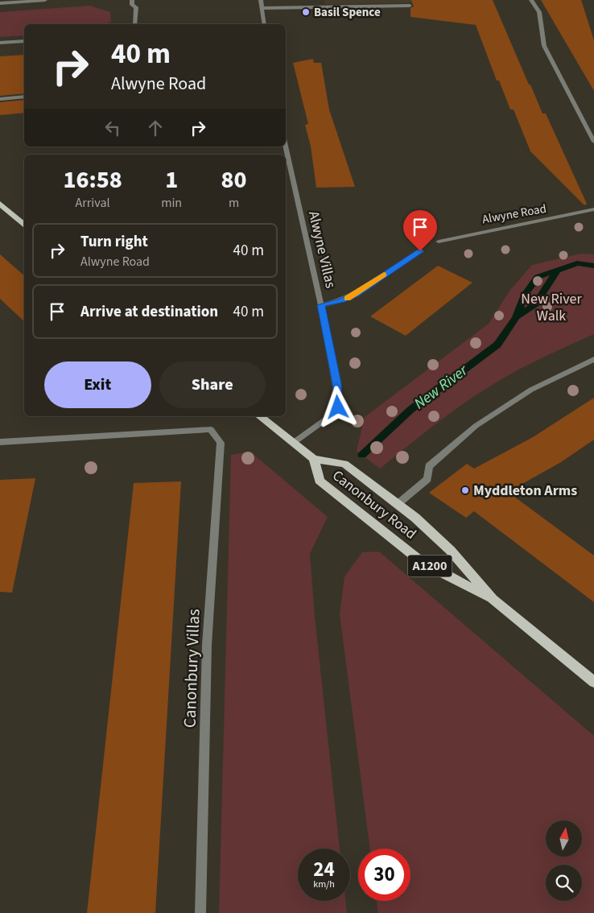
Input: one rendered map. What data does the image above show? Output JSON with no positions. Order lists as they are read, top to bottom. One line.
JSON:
{"streets":{"main road":["Canonbury Road","A1200"],"street":["Alwyne Road","Alwyne Villas","Canonbury Villas"]},"crossings":[["Alwyne Villas","Canonbury Road"]],"water":["New River"],"parks":["New River Walk"],"places":["Basil Spence","Myddleton Arms"],"north":"top","page":{"turn":["40 m","Alwyne Road"],"eta":["16:58","Arrival","1","min","80","m"],"list":[{"name":"Turn right","note":"Alwyne Road","value":"40 m"},{"name":"Arrive at destination","value":"40 m"}],"buttons":["Exit","Share"],"speed":"24 km/h","limit":"30"}}
